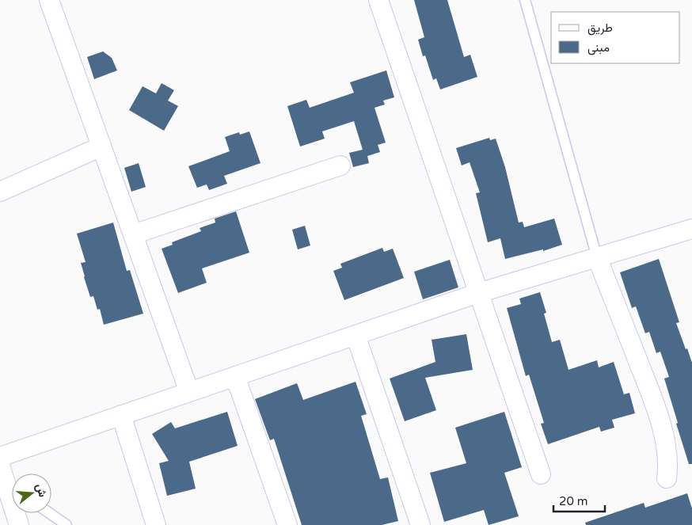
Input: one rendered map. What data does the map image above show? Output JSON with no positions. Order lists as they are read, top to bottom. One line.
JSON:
{"legend":["طريق","مبنى"],"scale_bar":"20 m","north":"right"}
